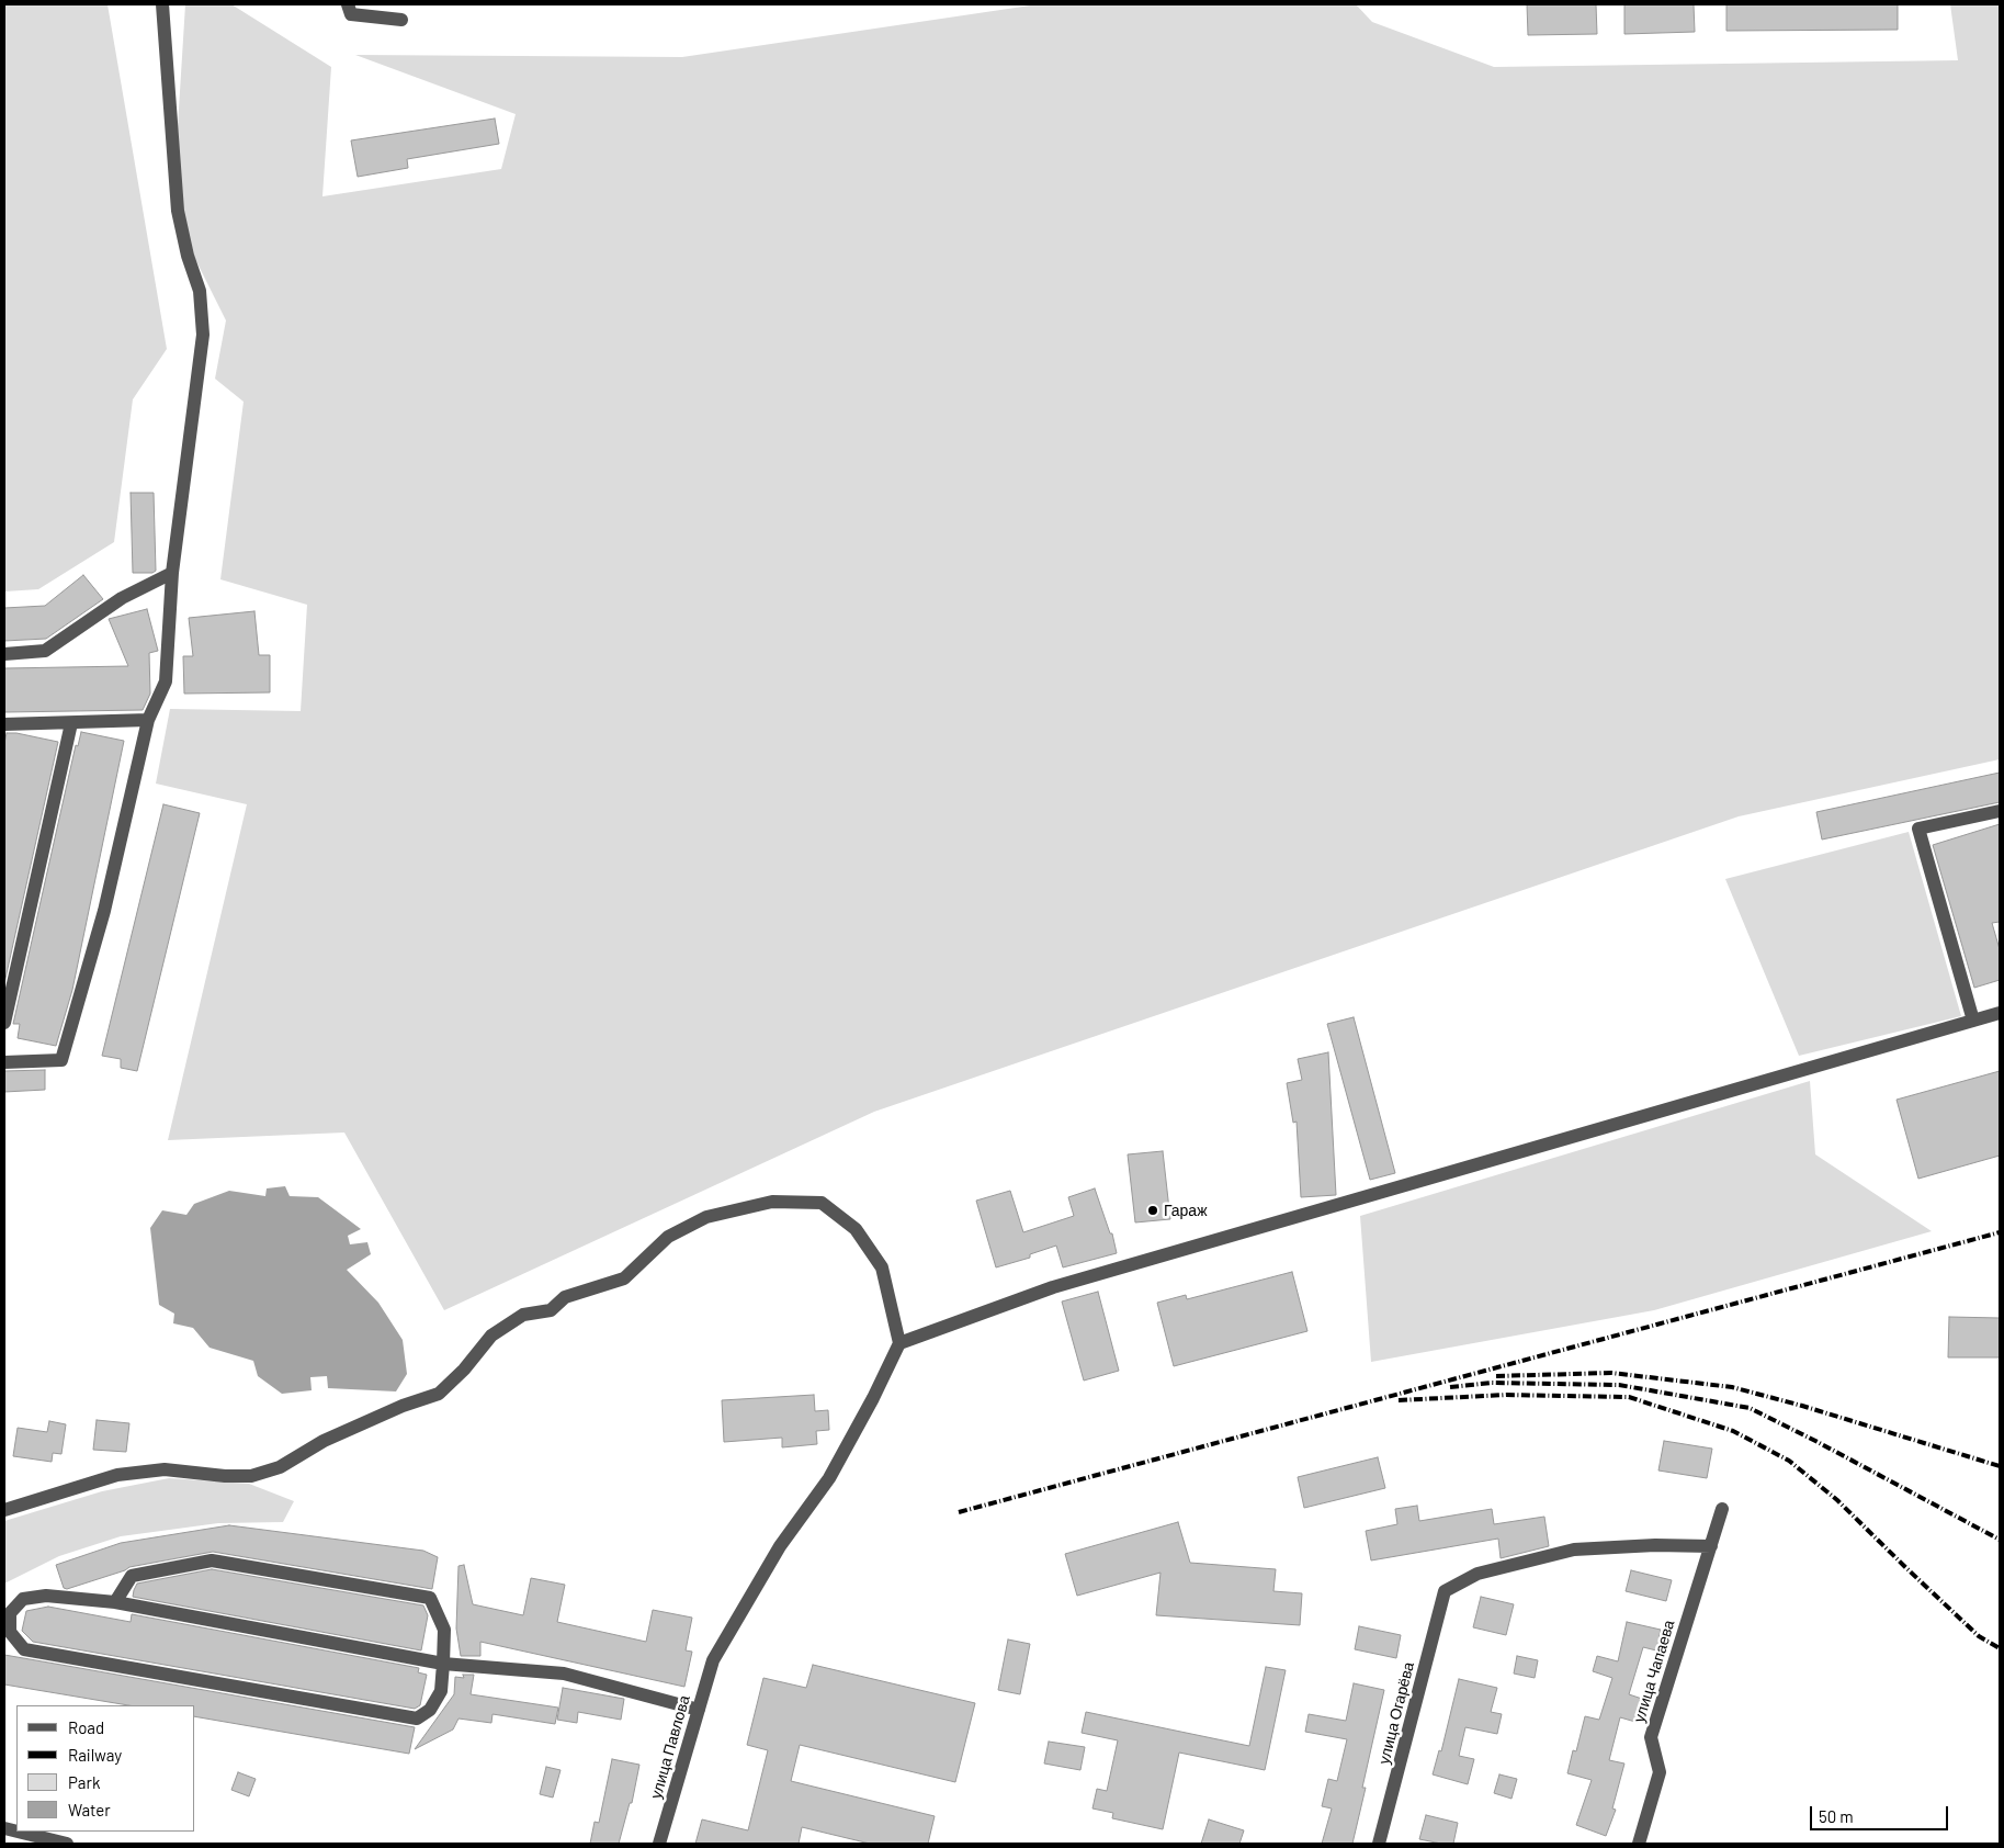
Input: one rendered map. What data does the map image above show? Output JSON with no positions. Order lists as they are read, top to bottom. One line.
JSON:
{"streets":{"street":["улица Чапаева","улица Огарёва","улица Павлова"]},"crossings":[["улица Чапаева","улица Огарёва"]],"places":["Гараж"],"legend":["Road","Railway","Park","Water"],"scale_bar":"50 m"}
